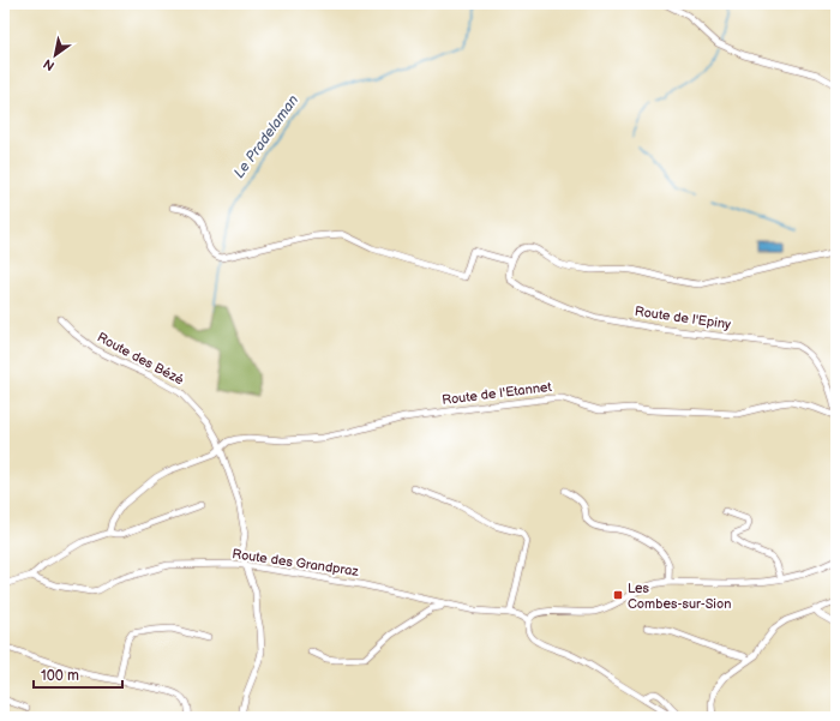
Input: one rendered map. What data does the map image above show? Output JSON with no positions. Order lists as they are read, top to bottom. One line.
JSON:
{"streets":{"street":["Route de l'Epiny","Route des Bézé","Route de l'Etannet","Route des Grandpraz"]},"crossings":[["Route de l'Epiny","Route de l'Etannet"],["Route des Bézé","Route de l'Etannet"],["Route des Bézé","Route des Grandpraz"]],"water":["Le Pradelaman"],"places":{"transit":["Les Combes-sur-Sion"]},"scale_bar":"100 m","north":"bottom left"}
